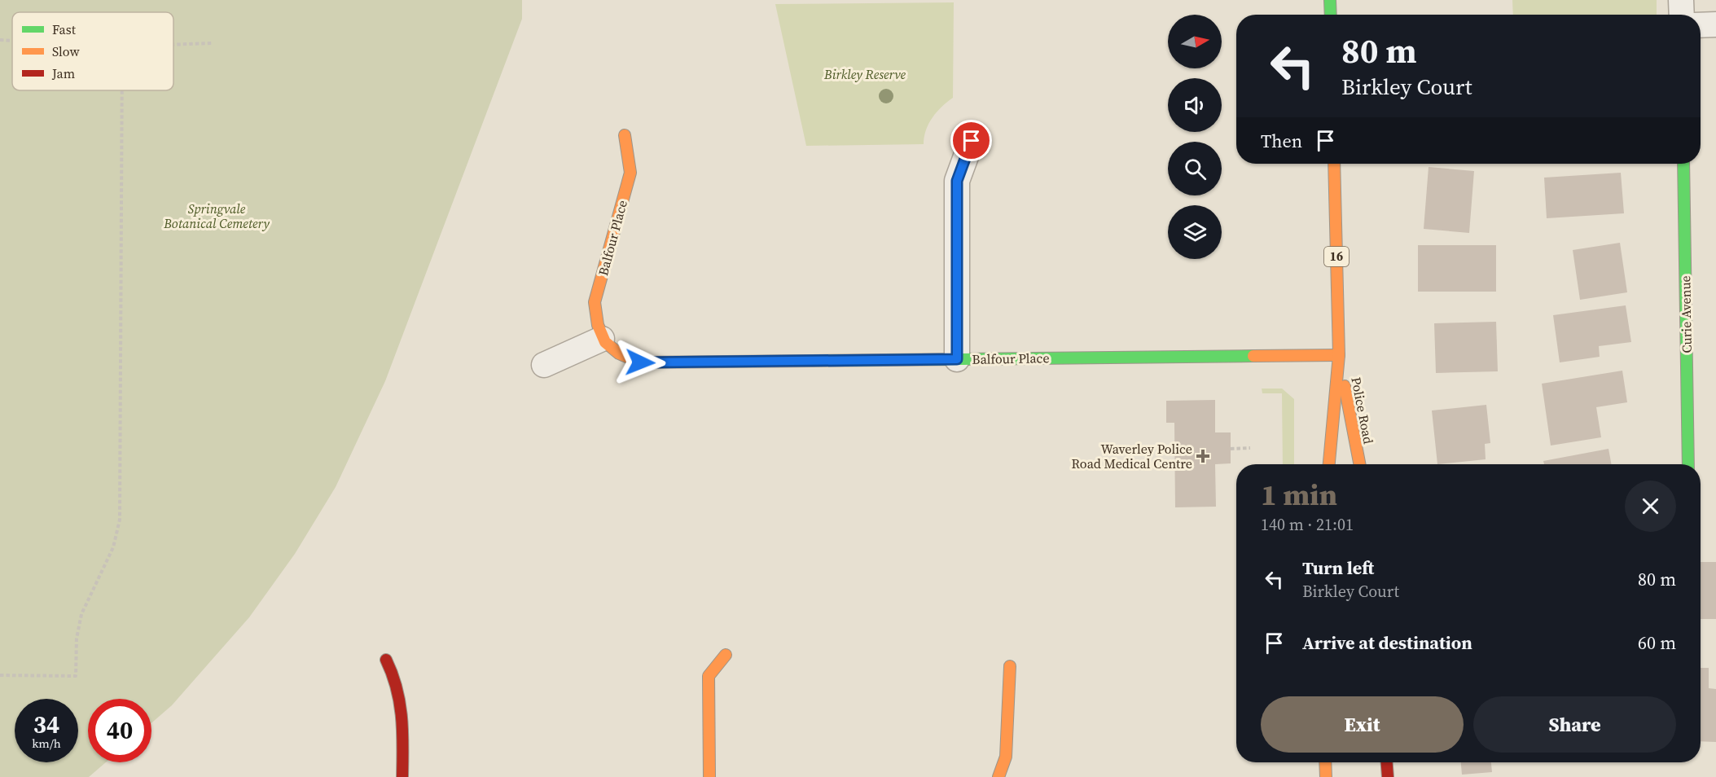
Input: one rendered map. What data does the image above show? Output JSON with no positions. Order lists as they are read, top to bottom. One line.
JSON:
{"streets":{"street":["Balfour Place","16","Curie Avenue","Police Road"]},"crossings":[["Balfour Place","Police Road"]],"parks":["Birkley Reserve","Springvale Botanical Cemetery"],"places":{"health":["Waverley Police Road Medical Centre"]},"legend":["Fast","Slow","Jam"],"north":"right","page":{"turn":["80 m","Birkley Court"],"then":"Then","heading":["1 min","140 m · 21:01"],"list":[{"name":"Turn left","note":"Birkley Court","value":"80 m"},{"name":"Arrive at destination","value":"60 m"}],"buttons":["Exit","Share"],"speed":"34 km/h","limit":"40"}}
